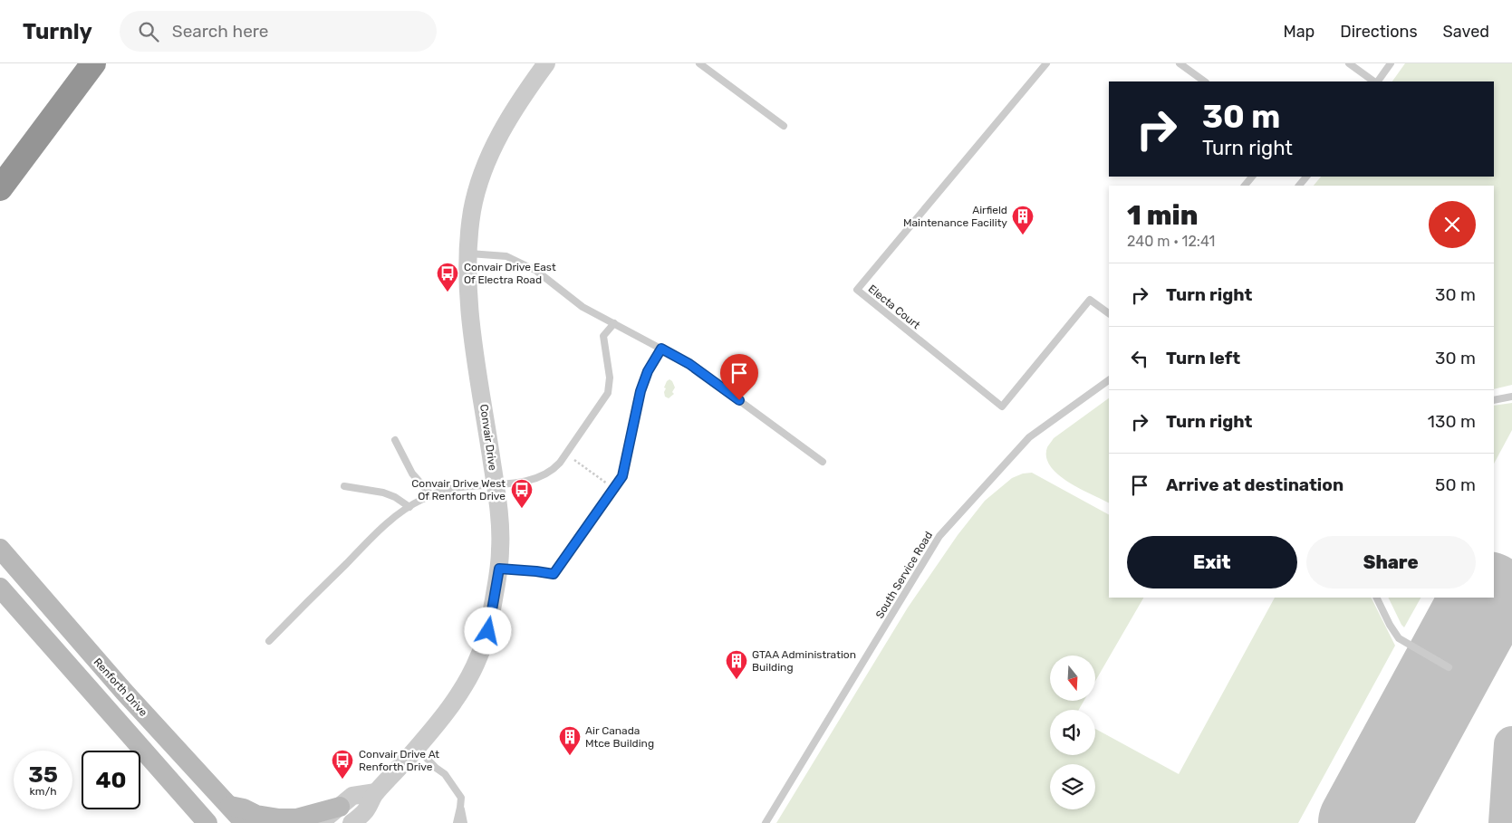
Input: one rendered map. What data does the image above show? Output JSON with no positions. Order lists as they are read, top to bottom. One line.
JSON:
{"streets":{"main road":["Renforth Drive"],"street":["Convair Drive"],"lane":["Electa Court","South Service Road"]},"places":{"building":["Airfield Maintenance Facility","GTAA Administration Building","Air Canada Mtce Building"],"bus stop":["Convair Drive East Of Electra Road","Convair Drive West Of Renforth Drive","Convair Drive At Renforth Drive"]},"north":"bottom","page":{"header":"Turnly","search":"Search here","nav":["Map","Directions","Saved"],"turn":["30 m","Turn right"],"heading":["1 min","240 m · 12:41"],"list":[{"name":"Turn right","value":"30 m"},{"name":"Turn left","value":"30 m"},{"name":"Turn right","value":"130 m"},{"name":"Arrive at destination","value":"50 m"}],"buttons":["Exit","Share"],"speed":"35 km/h","limit":"40"}}
